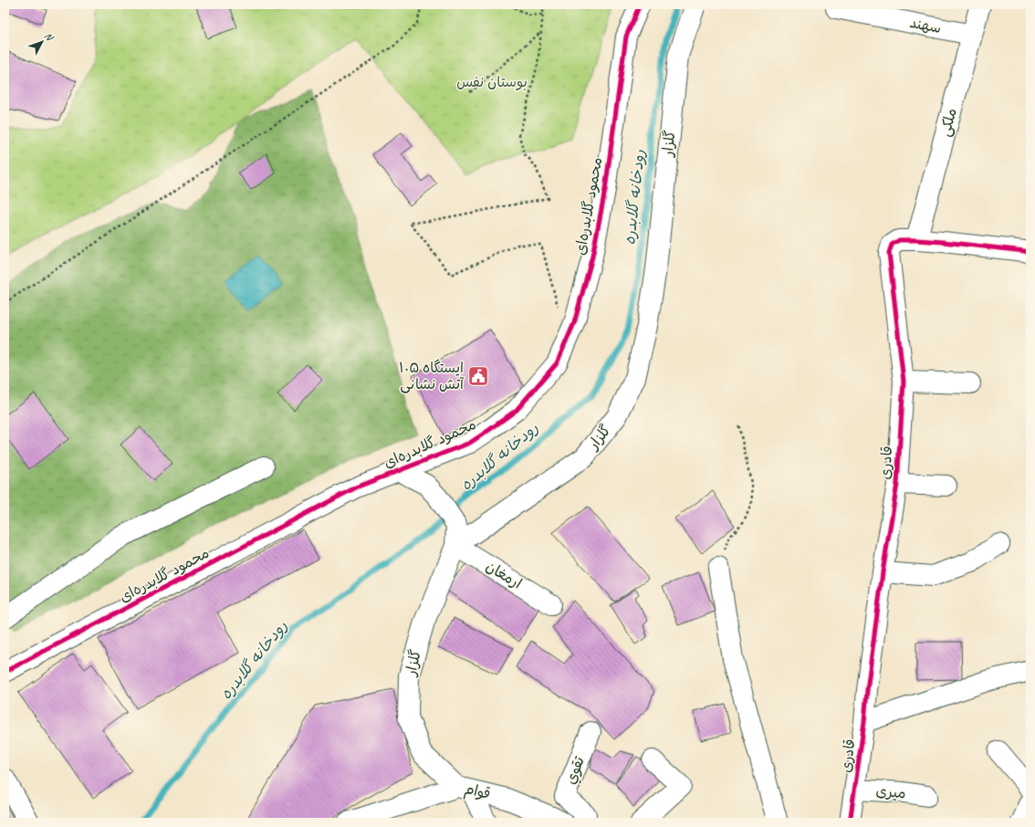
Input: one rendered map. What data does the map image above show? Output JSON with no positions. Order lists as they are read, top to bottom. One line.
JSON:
{"streets":{"street":["سهند","ملکی","گلزار","محمود گلابدره‌ای","قادری","ارمغان","تقوي","قوام","میری"]},"crossings":[["سهند","ملکی"],["ملکی","قادری"],["گلزار","ارمغان"],["گلزار","قوام"],["قادری","میری"]],"water":["رودخانه گلابدره"],"parks":["بوستان نفس"],"places":{"public building":["ایستگاه ۱۰۵ آتش نشانی"]},"north":"top right"}
